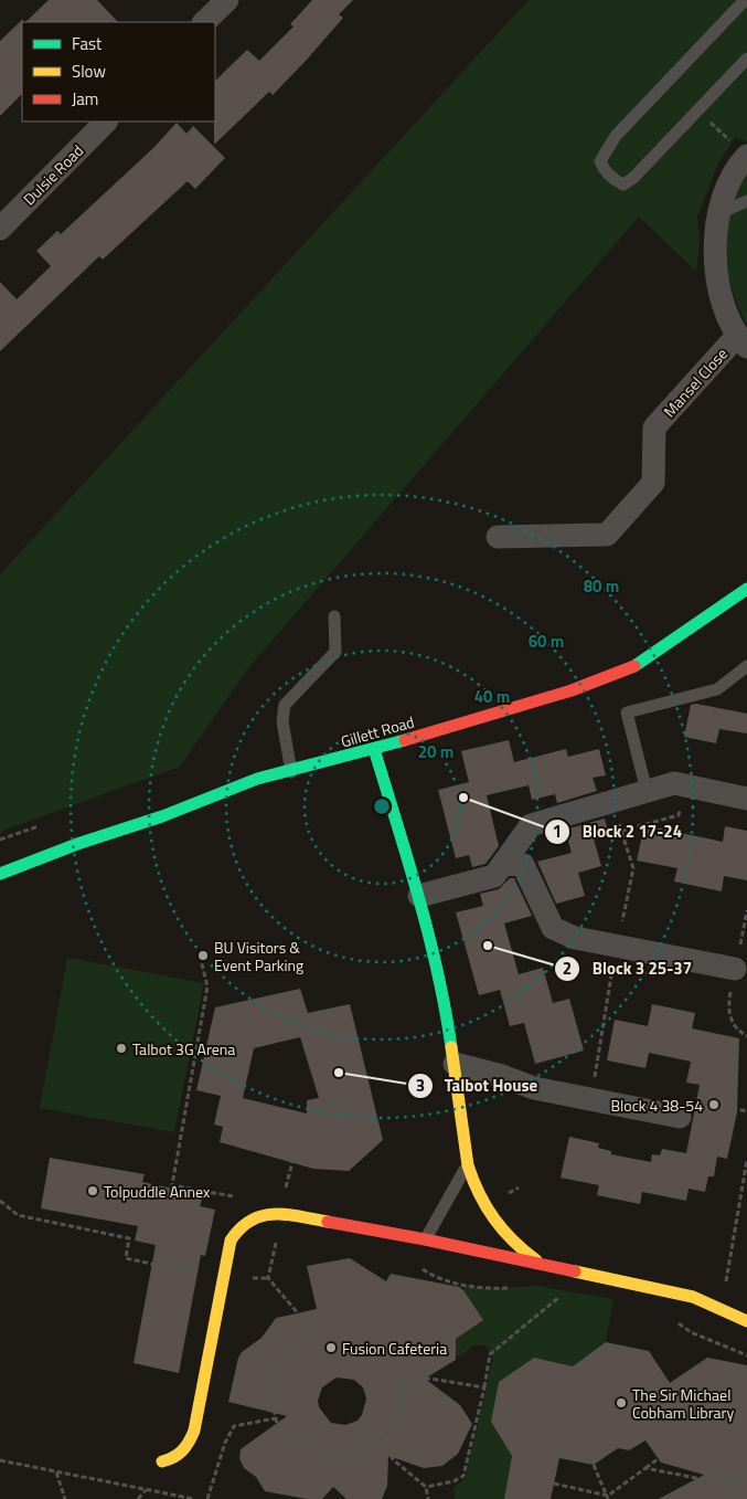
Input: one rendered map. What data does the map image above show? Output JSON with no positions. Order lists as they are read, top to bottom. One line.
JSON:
{"streets":{"street":["Dulsie Road","Mansel Close","Gillett Road"]},"places":["Block 2 17-24","Block 3 25-37","BU Visitors & Event Parking","Talbot 3G Arena","Talbot House","Block 4 38-54","Tolpuddle Annex","Fusion Cafeteria","The Sir Michael Cobham Library"],"legend":["Fast","Slow","Jam"],"rings":["80 m","60 m","40 m","20 m"]}
